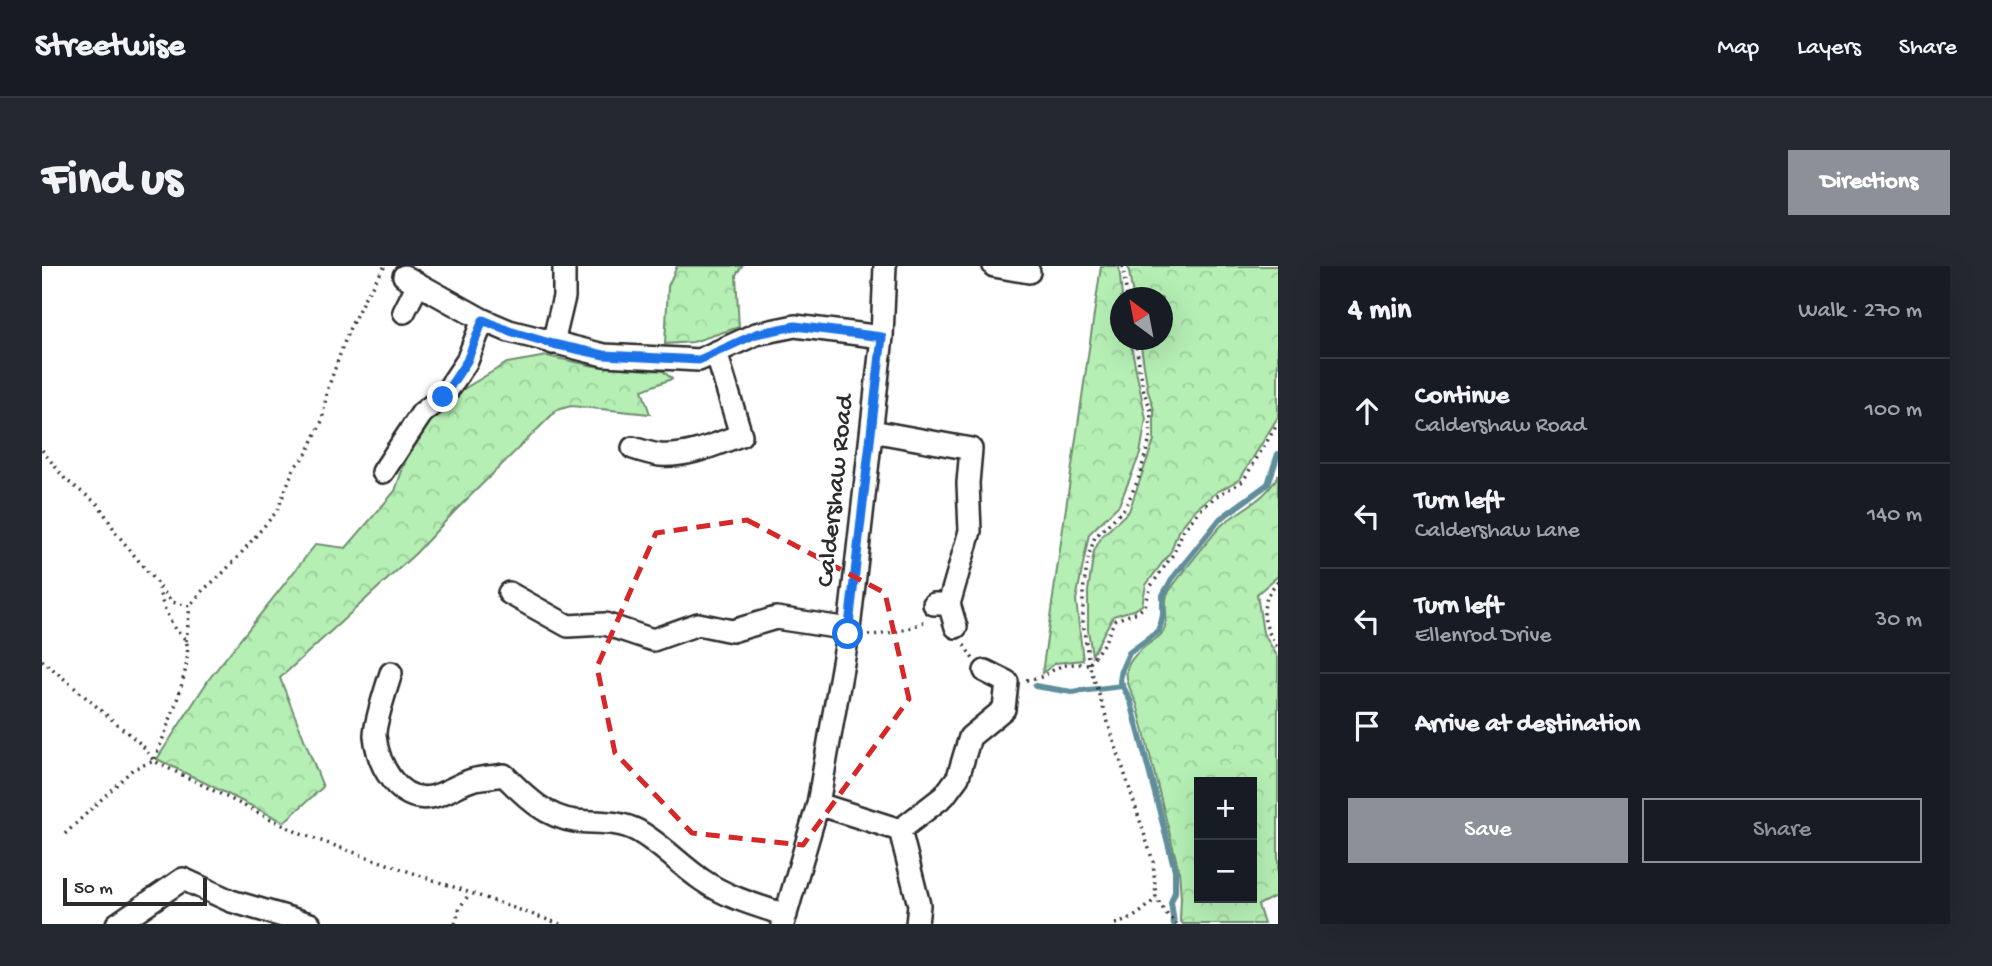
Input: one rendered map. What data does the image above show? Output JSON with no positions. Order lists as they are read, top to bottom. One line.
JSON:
{"streets":{"street":["Caldershaw Road"]},"scale_bar":"50 m","north":"top left","page":{"header":"Streetwise","nav":["Map","Layers","Share"],"buttons":["Directions",["Save","Share"]],"title":"Find us","heading":["4 min","Walk · 270 m"],"list":[["Continue","Caldershaw Road","100 m"],["Turn left","Caldershaw Lane","140 m"],["Turn left","Ellenrod Drive","30 m"],"Arrive at destination"],"map_buttons":["+","−"],"scale":"50 m"}}
